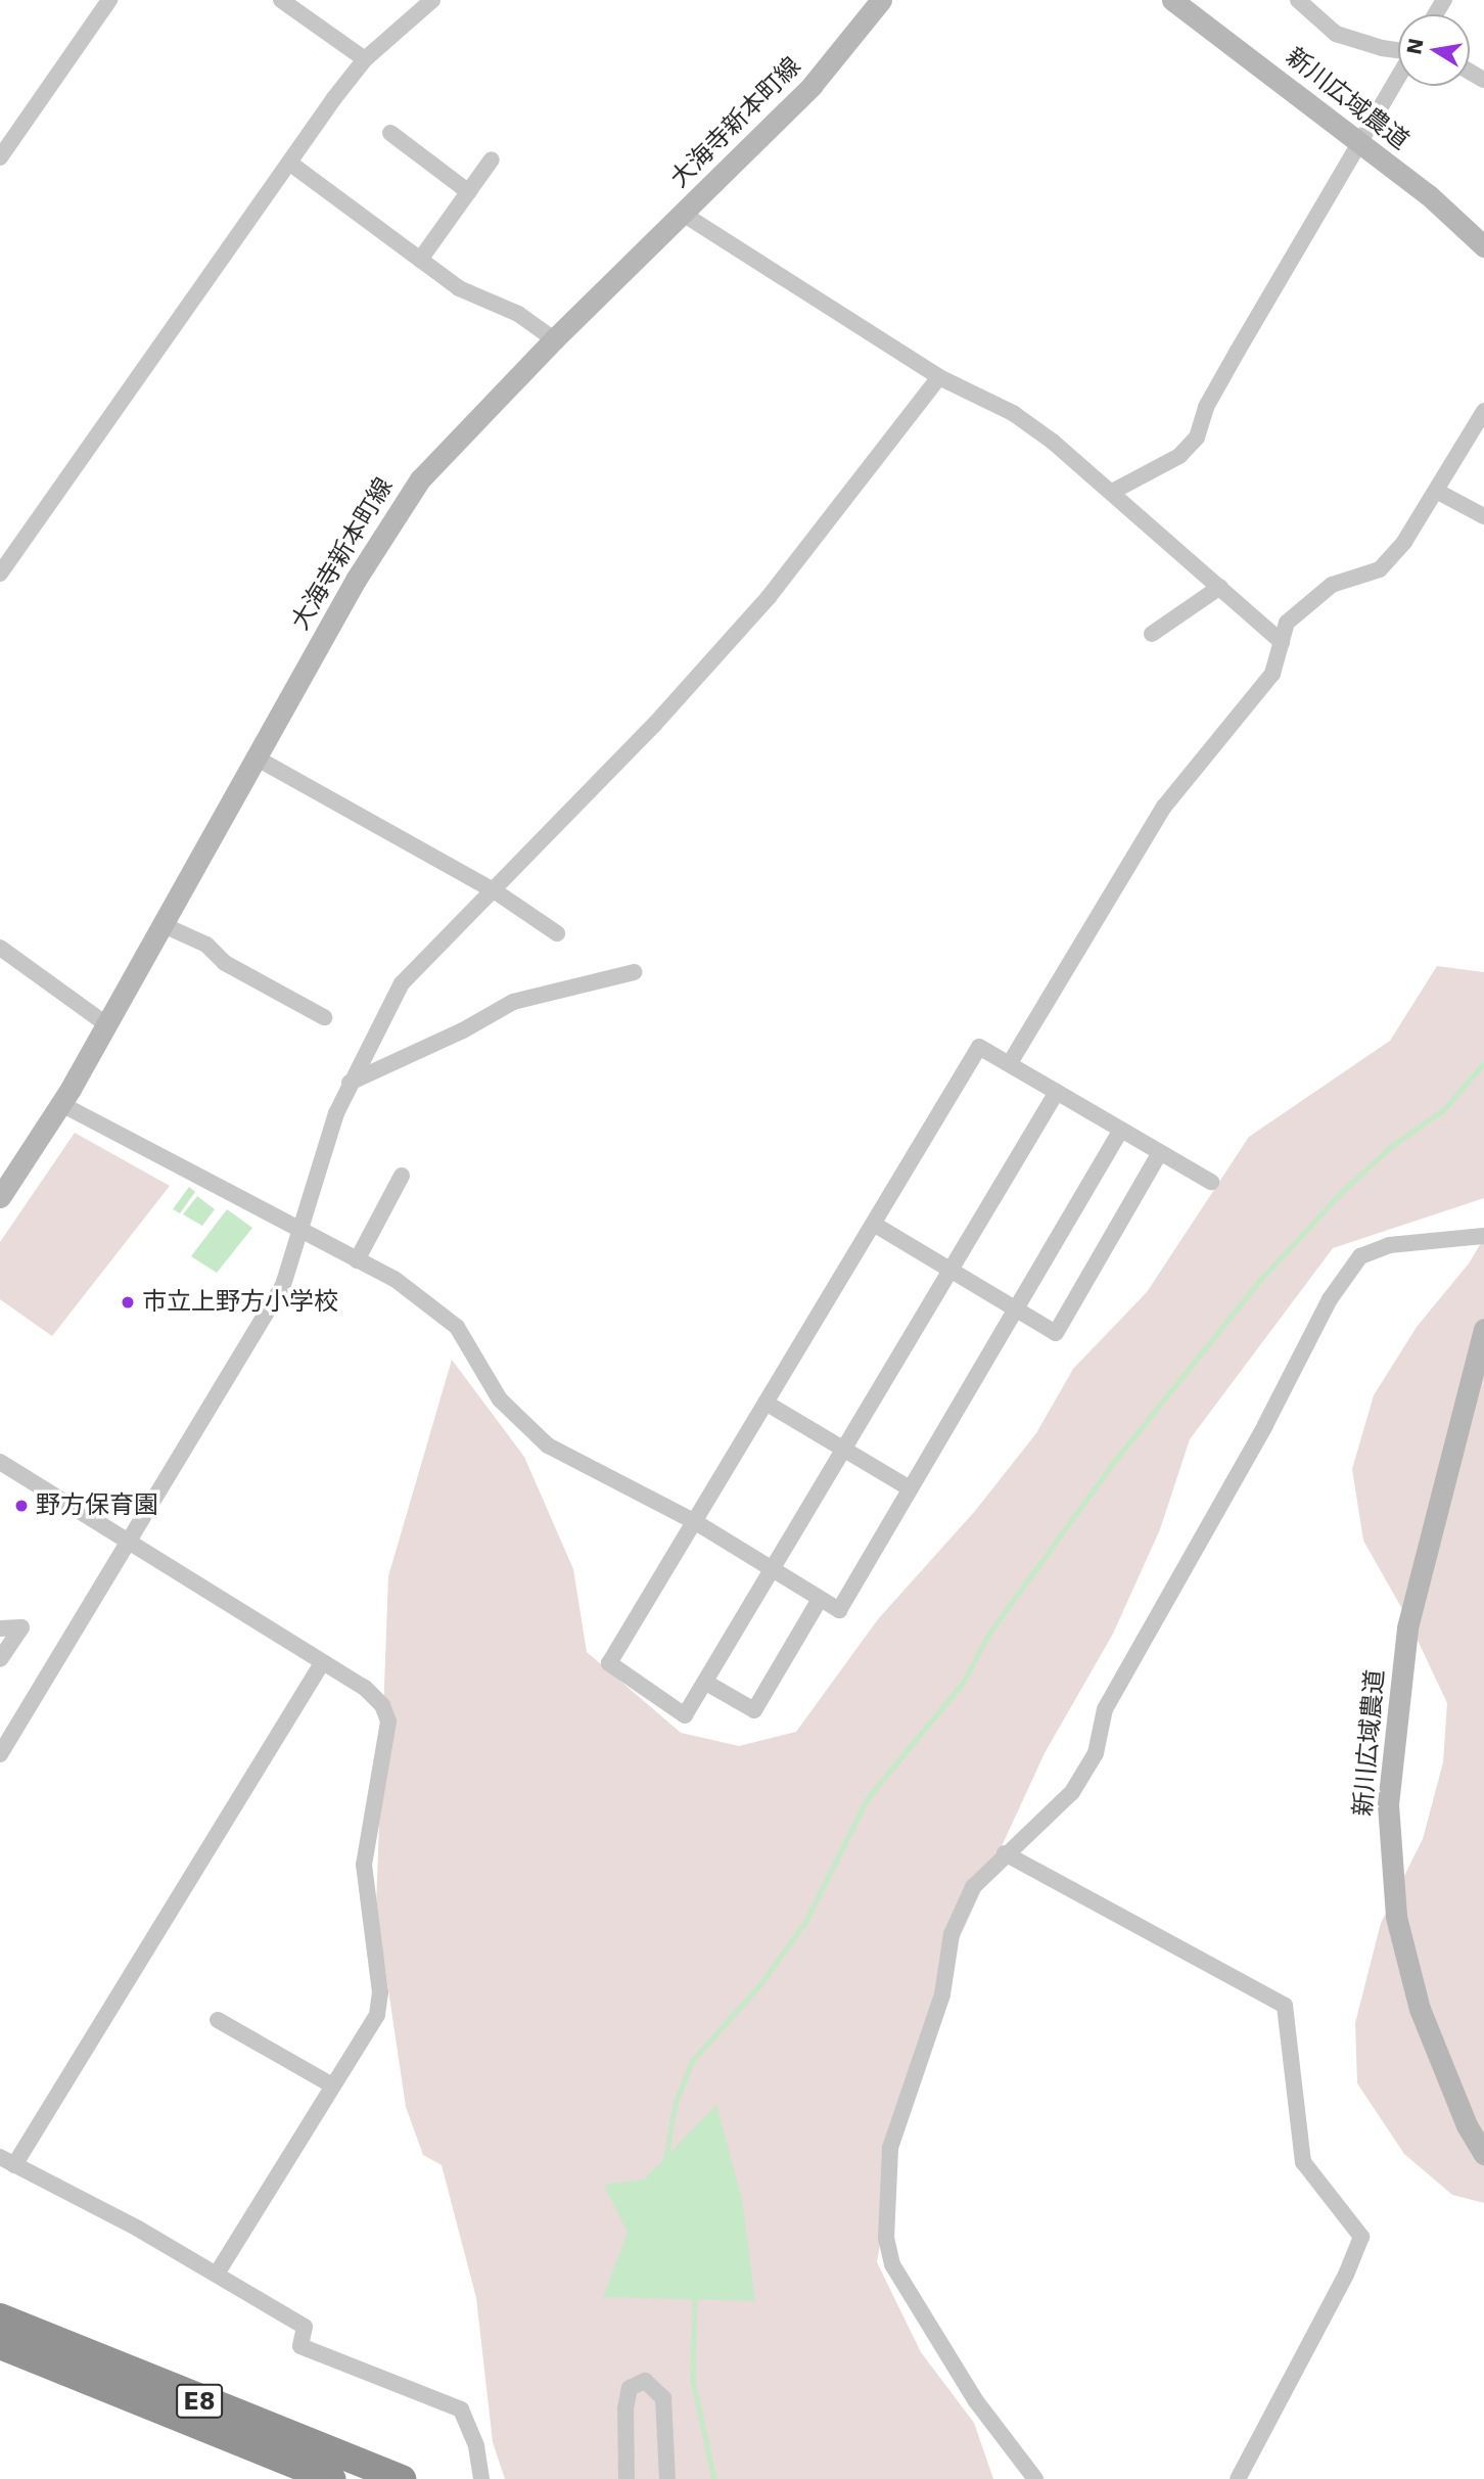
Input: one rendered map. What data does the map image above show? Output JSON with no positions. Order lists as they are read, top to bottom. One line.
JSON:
{"streets":{"highway":["E8"],"main road":["新川広域農道","大海寺新本町線"]},"places":["市立上野方小学校","野方保育園"],"north":"left"}
